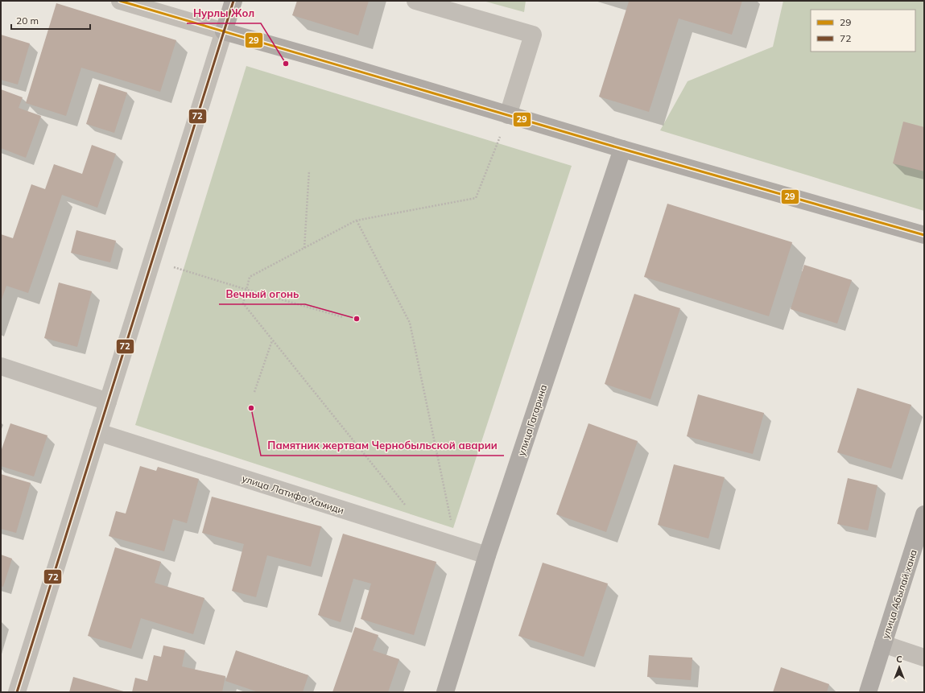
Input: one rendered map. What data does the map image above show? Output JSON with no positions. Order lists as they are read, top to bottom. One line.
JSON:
{"streets":{"main road":["улица Гагарина","улица Абылай хана"],"street":["улица Латифа Хамиди"]},"crossings":[["улица Гагарина","улица Латифа Хамиди"]],"places":["Нурлы Жол","Вечный огонь","Памятник жертвам Чернобыльской аварии"],"lines":["transit line 29","transit line 72"],"legend":["29","72"],"scale_bar":"20 m","north":"top"}
